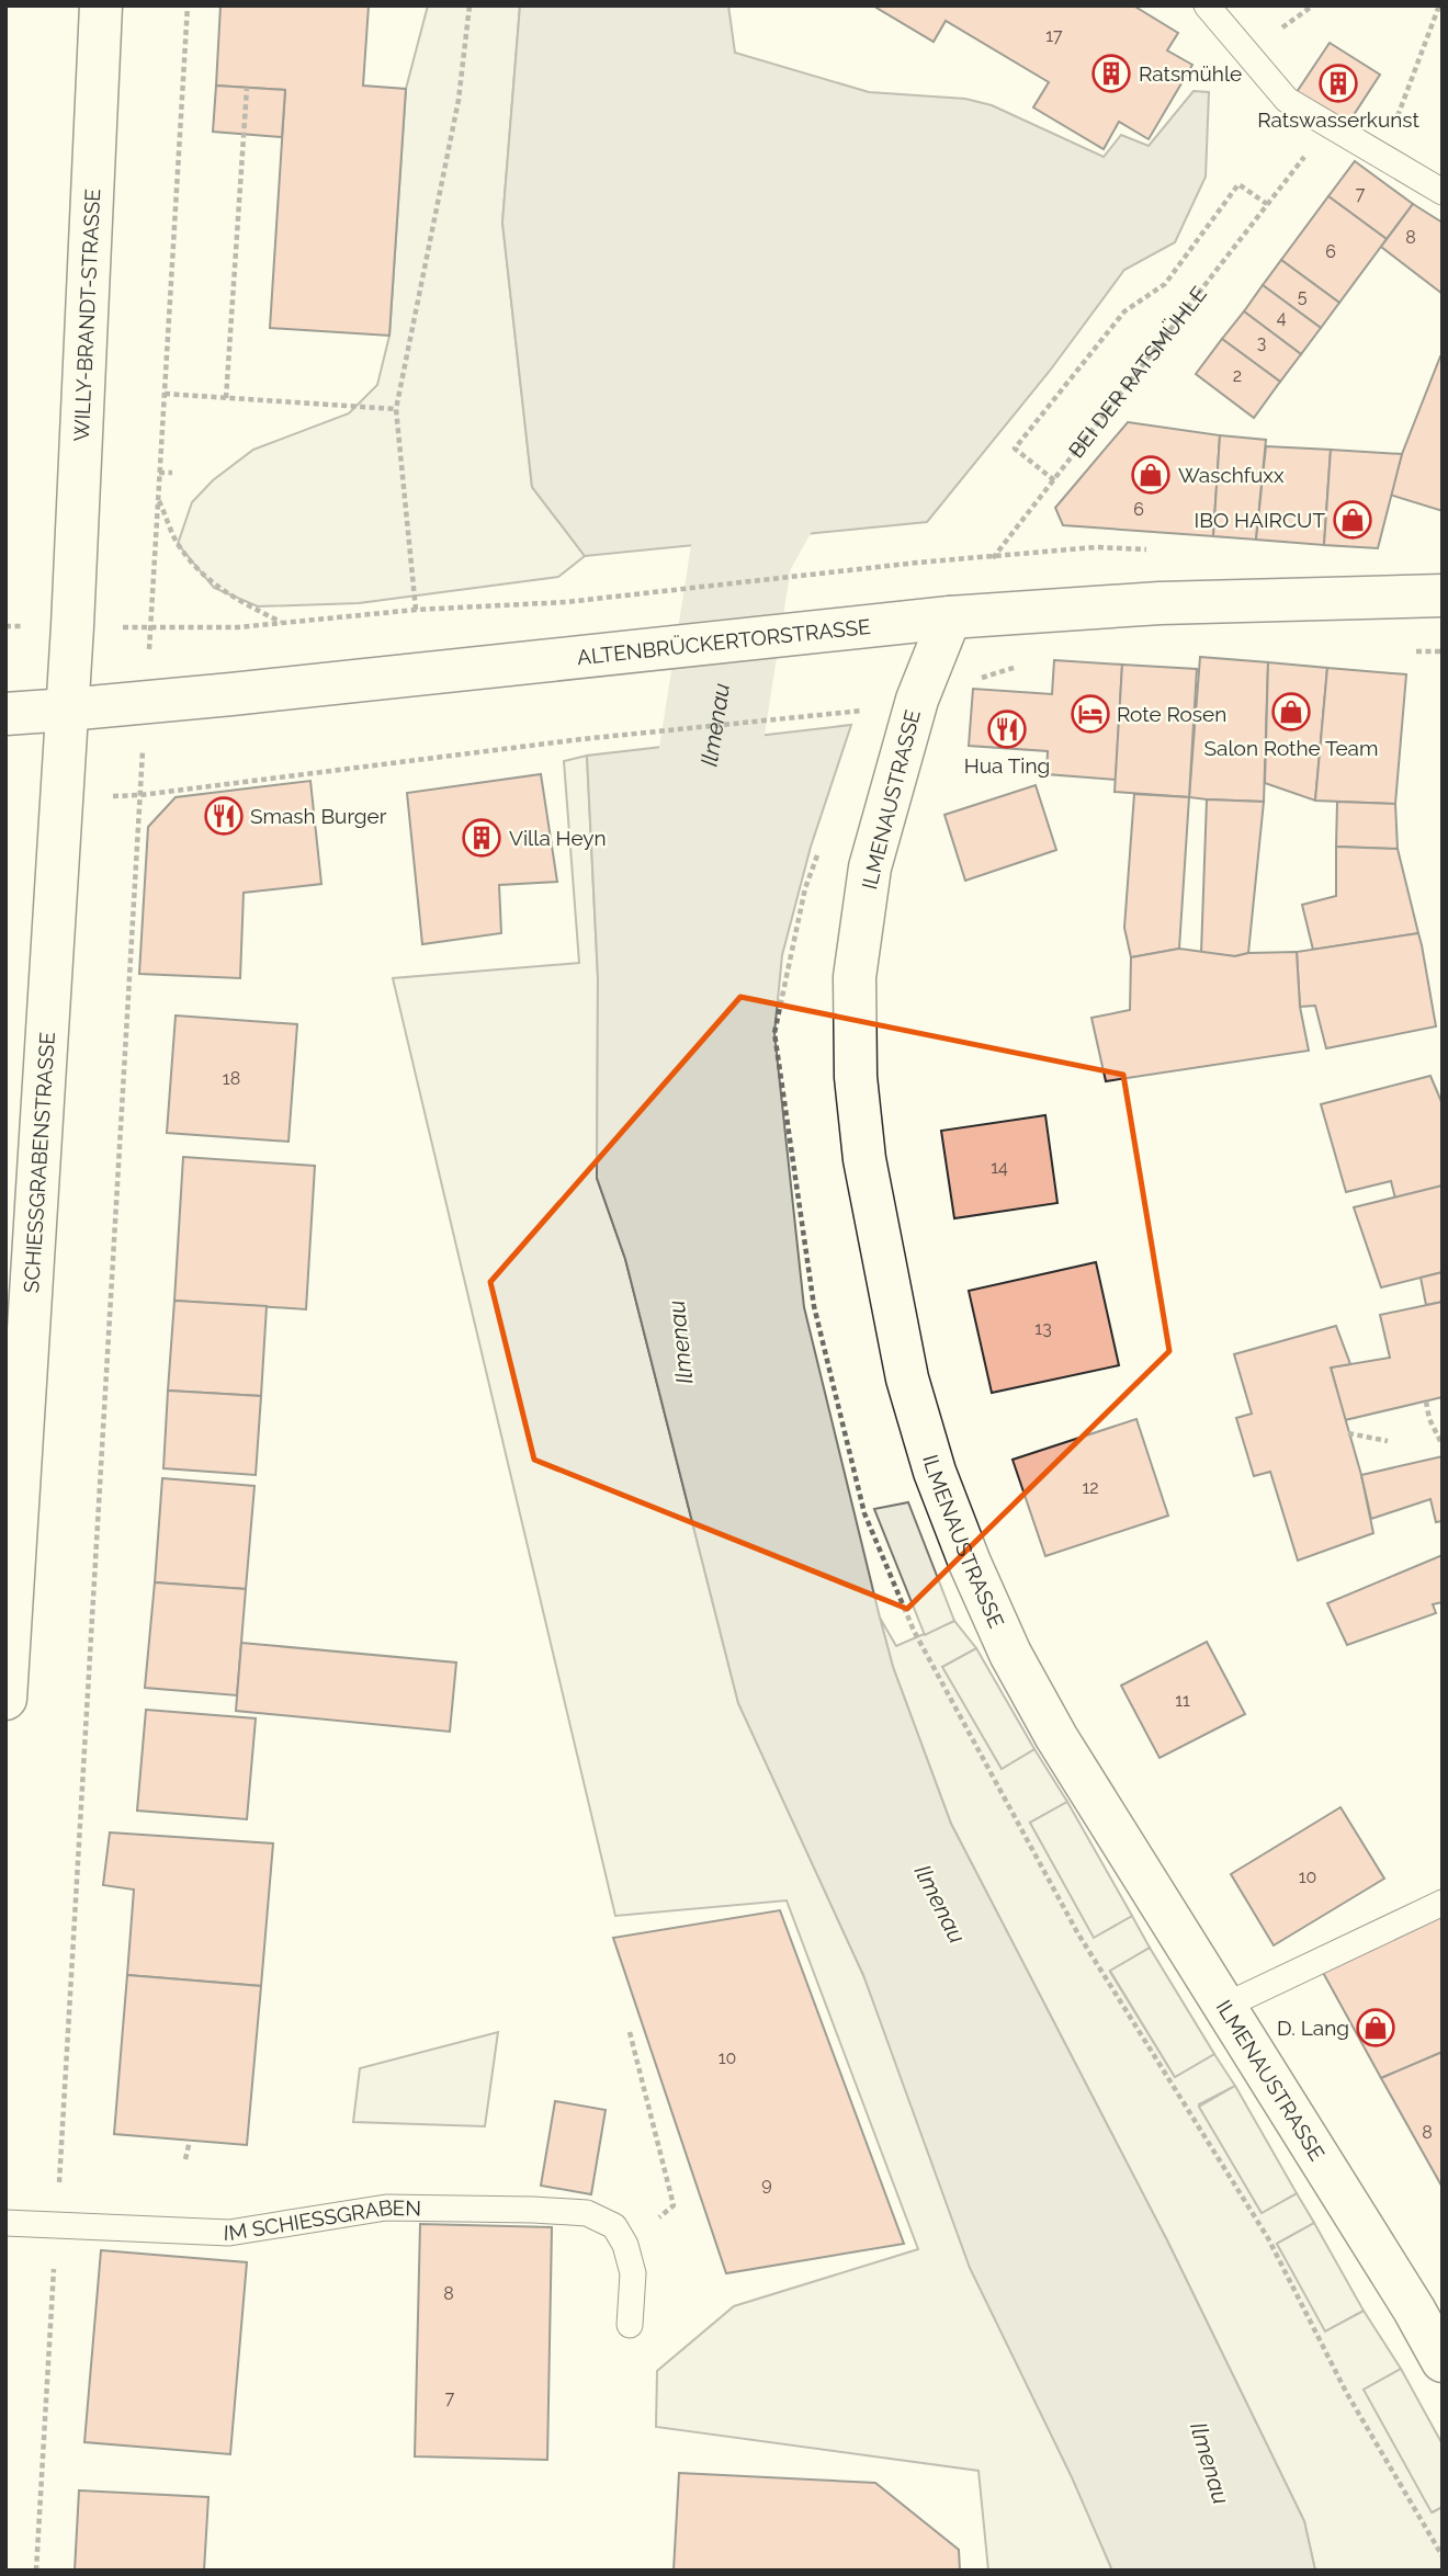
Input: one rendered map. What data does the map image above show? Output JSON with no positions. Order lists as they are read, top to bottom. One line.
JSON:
{"streets":{"street":["WILLY-BRANDT-STRASSE","ALTENBRÜCKERTORSTRASSE","ILMENAUSTRASSE","SCHIESSGRABENSTRASSE"],"lane":["IM SCHIESSGRABEN"],"path":["BEI DER RATSMÜHLE"]},"crossings":[["WILLY-BRANDT-STRASSE","SCHIESSGRABENSTRASSE"],["BEI DER RATSMÜHLE","ALTENBRÜCKERTORSTRASSE"],["BEI DER RATSMÜHLE","ILMENAUSTRASSE"],["ALTENBRÜCKERTORSTRASSE","ILMENAUSTRASSE"],["ALTENBRÜCKERTORSTRASSE","SCHIESSGRABENSTRASSE"]],"water":["Ilmenau"],"places":{"building":["Ratsmühle","Ratswasserkunst","Villa Heyn"],"shop":["Waschfuxx","IBO HAIRCUT","Salon Rothe Team","D. Lang"],"hotel":["Rote Rosen"],"restaurant":["Hua Ting","Smash Burger"]},"house_numbers":["17","7","8","6","5","4","3","2","6","18","14","13","12","11","10","10","8","9","8","7"]}
